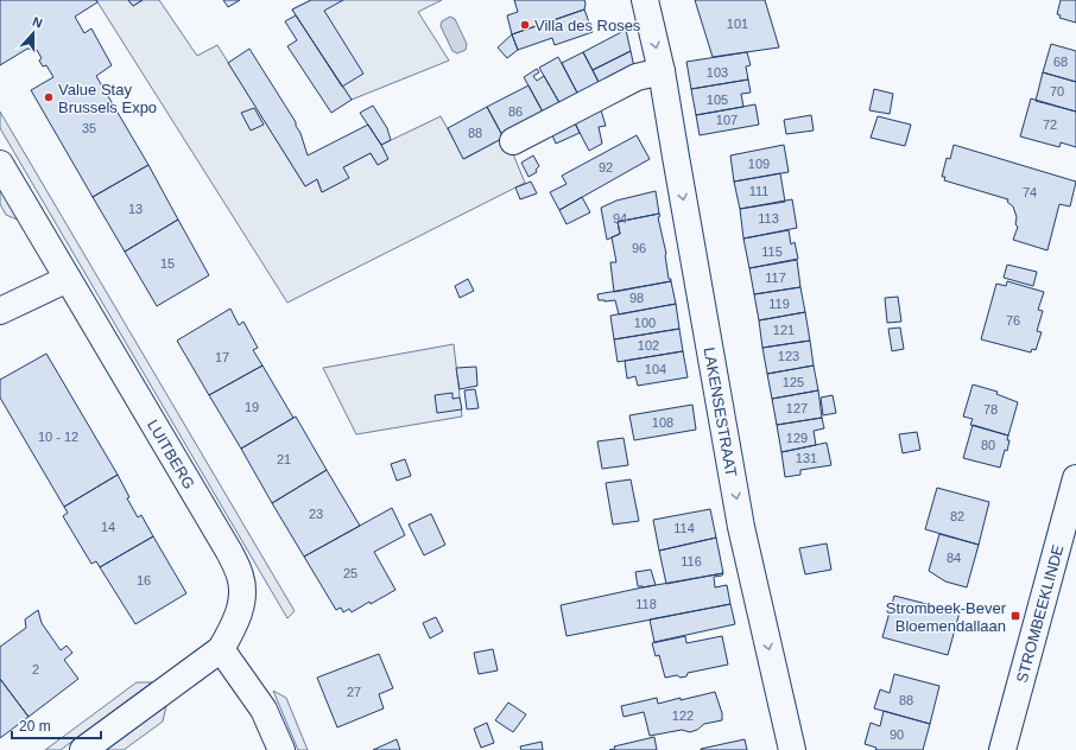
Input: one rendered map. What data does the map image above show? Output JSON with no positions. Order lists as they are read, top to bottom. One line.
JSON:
{"streets":{"street":["LAKENSESTRAAT","LUITBERG","STROMBEEKLINDE"]},"one_way":["LAKENSESTRAAT"],"places":{"other":["Villa des Roses","Value Stay Brussels Expo"],"transit":["Strombeek-Bever Bloemendallaan"]},"house_numbers":["101","68","103","70","105","86","107","72","35","88","109","92","111","74","13","94","113","96","115","15","117","98","119","76","100","121","102","123","17","104","125","19","127","78","108","10 - 12","129","80","131","21","23","82","14","114","84","116","25","16","118","2","27","88","122","90"],"scale_bar":"20 m","north":"top"}
